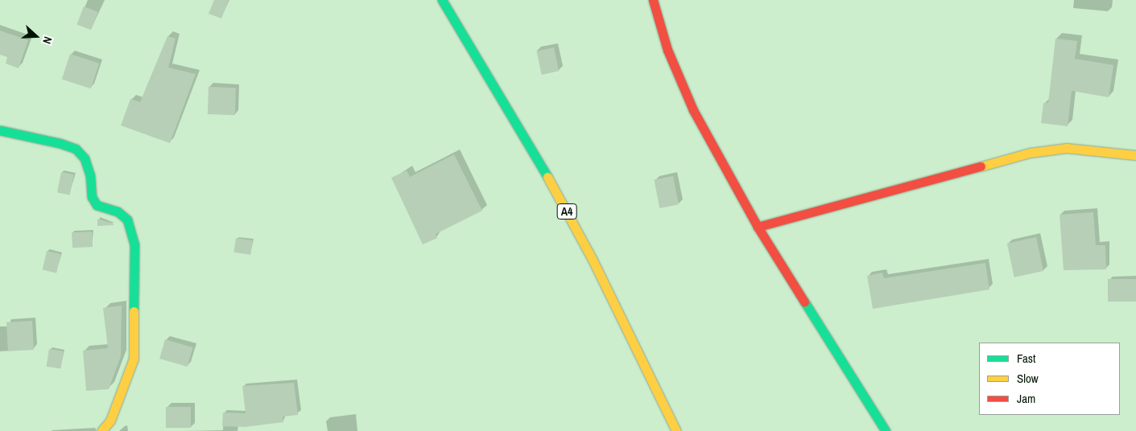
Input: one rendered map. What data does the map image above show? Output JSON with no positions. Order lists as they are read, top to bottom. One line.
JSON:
{"streets":{"main road":["A4"]},"legend":["Fast","Slow","Jam"],"north":"right"}
